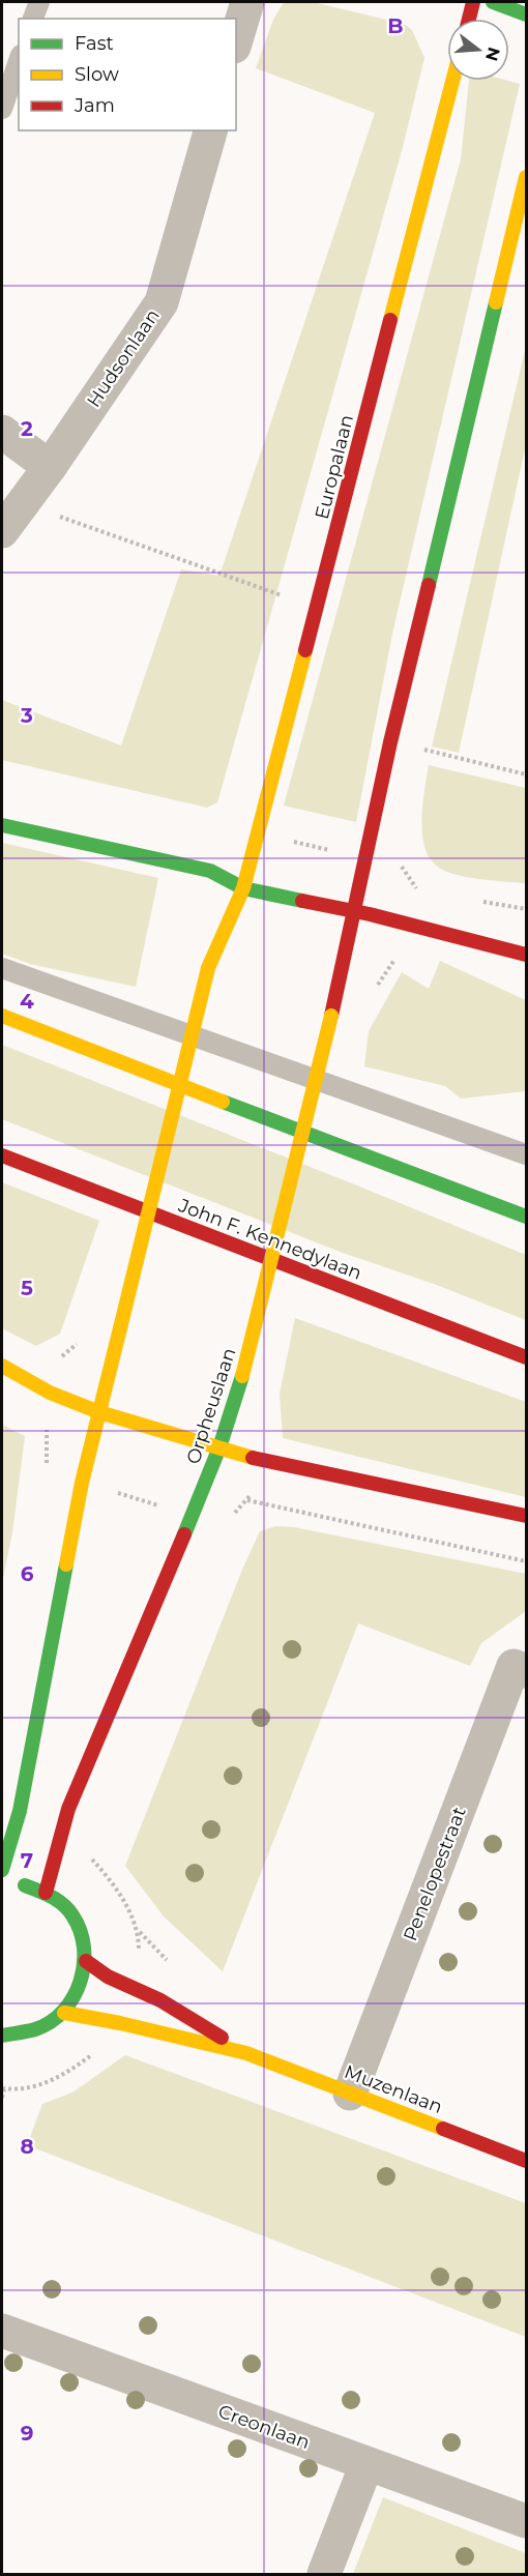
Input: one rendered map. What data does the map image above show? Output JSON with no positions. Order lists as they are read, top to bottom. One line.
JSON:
{"streets":{"main road":["Europalaan","John F. Kennedylaan","Orpheuslaan","Muzenlaan"],"street":["Hudsonlaan","Penelopestraat","Creonlaan"]},"crossings":[["Penelopestraat","Muzenlaan"]],"legend":["Fast","Slow","Jam"],"north":"right","grid":{"columns":["B"],"rows":["2","3","4","5","6","7","8","9"]}}
